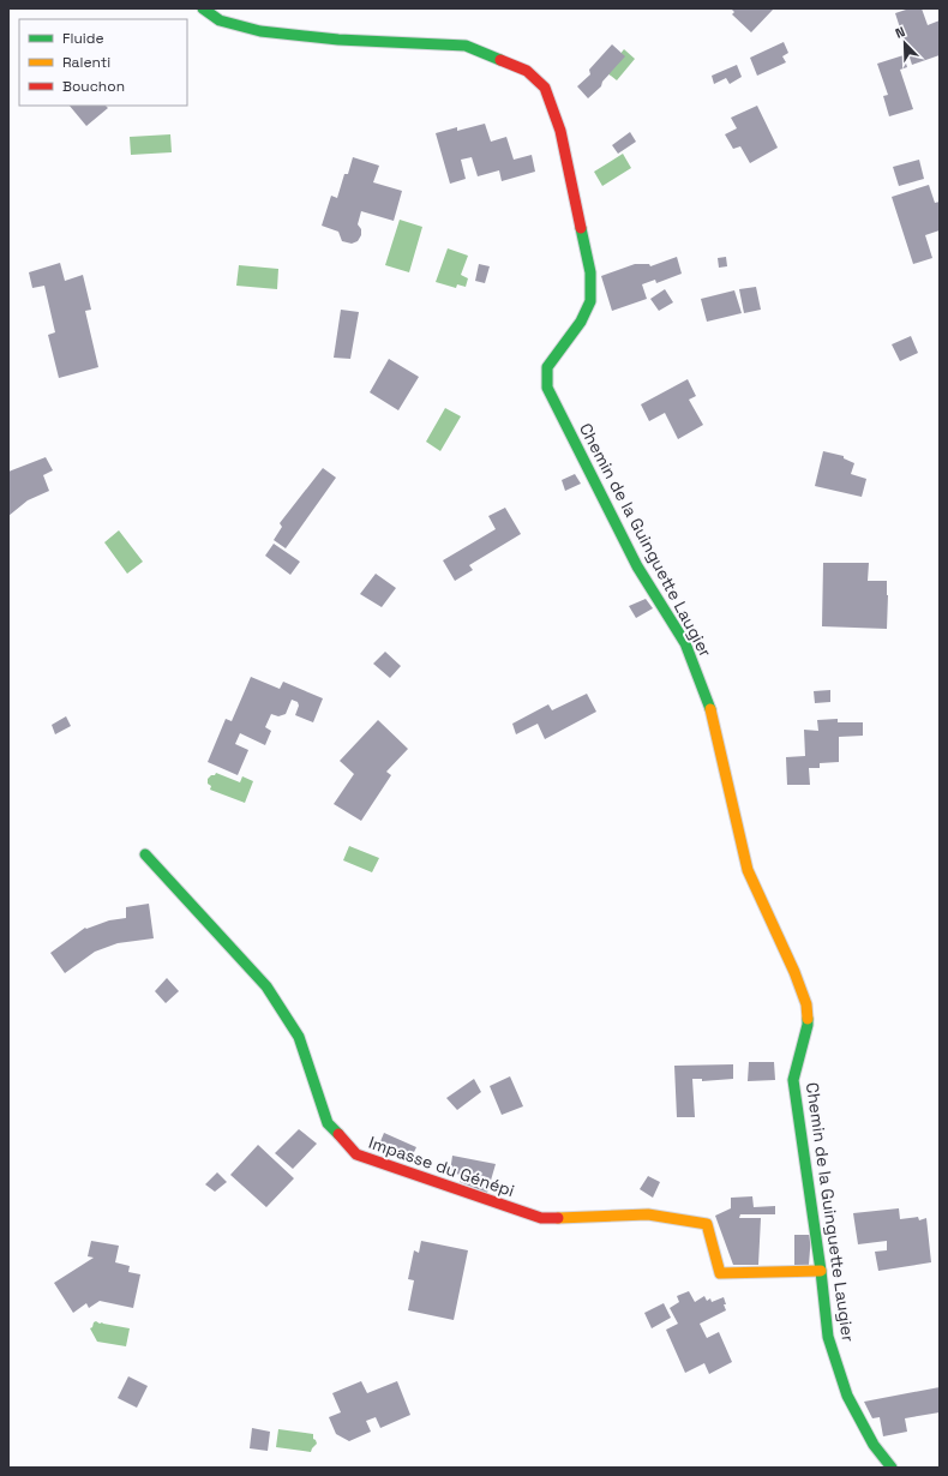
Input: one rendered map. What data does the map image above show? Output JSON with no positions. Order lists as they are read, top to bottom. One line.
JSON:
{"streets":{"street":["Chemin de la Guinguette Laugier","Impasse du Génépi"]},"crossings":[["Chemin de la Guinguette Laugier","Impasse du Génépi"]],"legend":["Fluide","Ralenti","Bouchon"],"north":"top left"}
